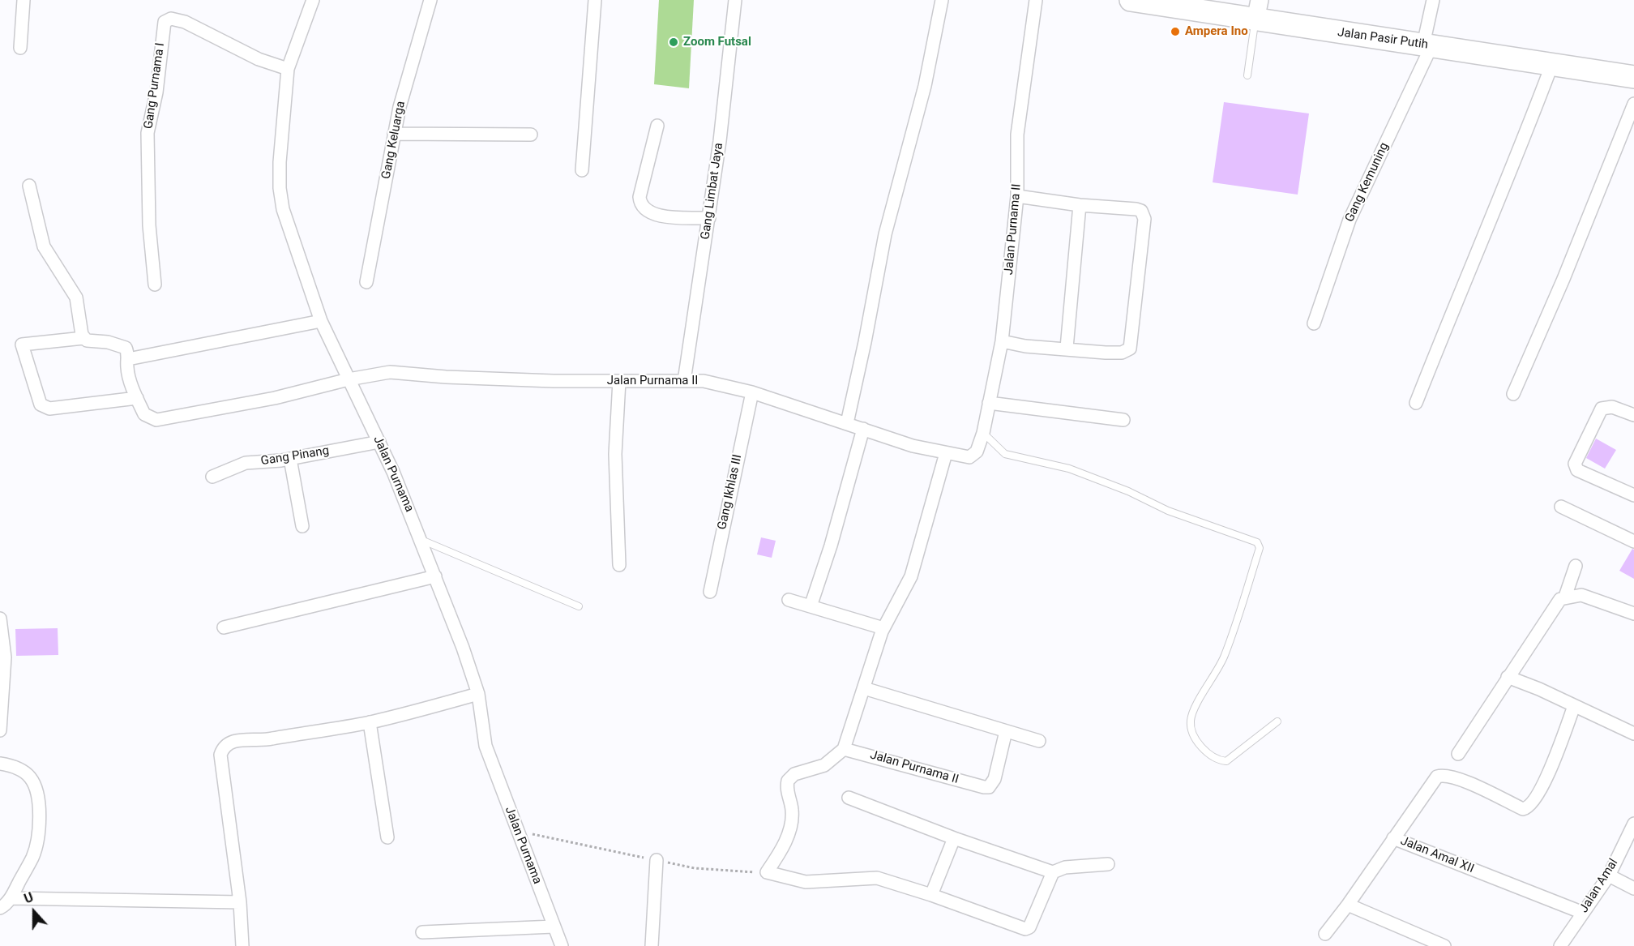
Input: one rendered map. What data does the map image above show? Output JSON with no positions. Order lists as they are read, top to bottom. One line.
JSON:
{"streets":{"highway":["Jalan Pasir Putih"],"street":["Gang Purnama I","Gang Keluarga","Gang Kemuning","Gang Limbat Jaya","Jalan Purnama II","Gang Pinang","Jalan Purnama","Gang Ikhlas III","Jalan Amal XII","Jalan Amal"]},"crossings":[["Jalan Pasir Putih","Gang Kemuning"],["Gang Purnama I","Jalan Purnama"],["Gang Limbat Jaya","Jalan Purnama II"],["Jalan Purnama II","Jalan Purnama"],["Jalan Purnama II","Gang Ikhlas III"],["Gang Pinang","Jalan Purnama"],["Jalan Amal XII","Jalan Amal"]],"places":["Ampera Ino","Zoom Futsal"],"north":"top"}
